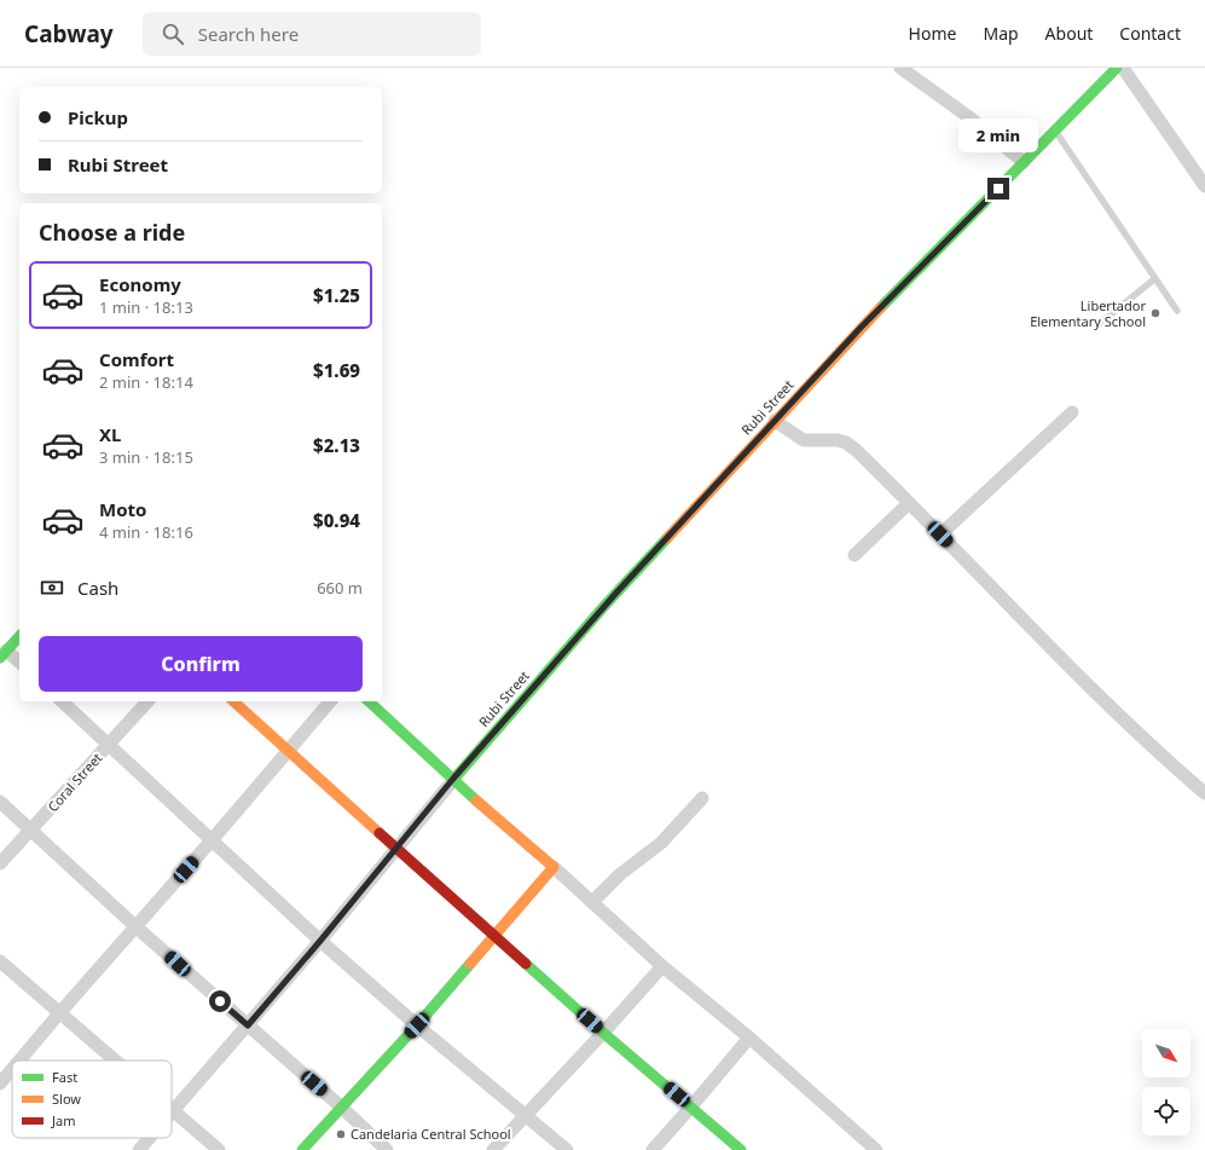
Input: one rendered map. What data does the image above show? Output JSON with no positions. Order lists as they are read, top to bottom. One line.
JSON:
{"streets":{"street":["Rubi Street","Coral Street"]},"places":["Libertador Elementary School","Candelaria Central School"],"legend":["Fast","Slow","Jam"],"north":"bottom right","page":{"header":"Cabway","search":"Search here","nav":["Home","Map","About","Contact"],"banner":["Pickup","Rubi Street"],"bubble":"2 min","heading":"Choose a ride","list":[{"name":"Economy","note":"1 min · 18:13","value":"$1.25"},{"name":"Comfort","note":"2 min · 18:14","value":"$1.69"},{"name":"XL","note":"3 min · 18:15","value":"$2.13"},{"name":"Moto","note":"4 min · 18:16","value":"$0.94"}],"pay":["Cash","660 m"],"buttons":"Confirm"}}
